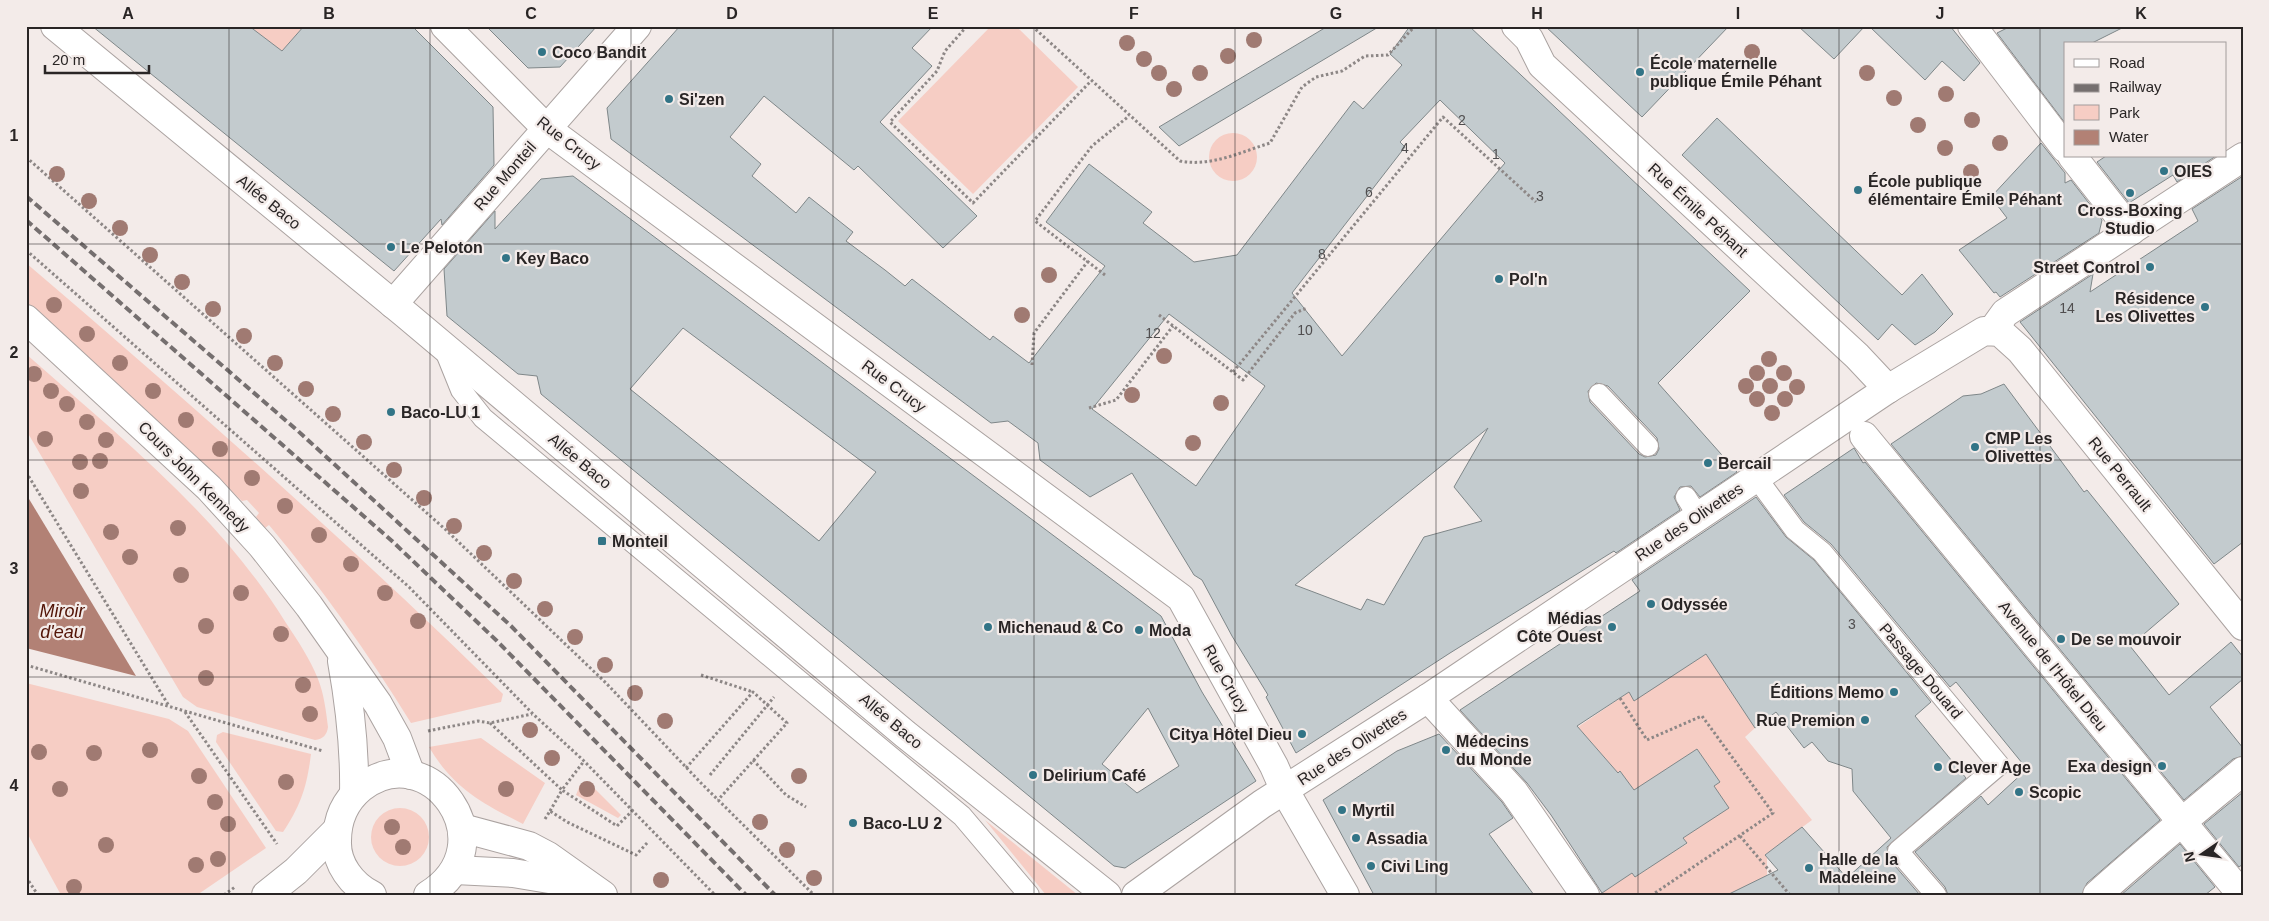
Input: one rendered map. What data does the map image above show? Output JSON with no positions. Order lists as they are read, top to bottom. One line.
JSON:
{"streets":{"street":["Rue Crucy","Rue Monteil","Allée Baco","Rue Émile Péhant","Rue Perrault","Cours John Kennedy","Rue des Olivettes","Avenue de l'Hôtel Dieu"],"lane":["Passage Douard"]},"crossings":[["Rue Crucy","Rue Monteil"],["Rue Crucy","Rue des Olivettes"],["Rue Monteil","Allée Baco"],["Rue Émile Péhant","Rue des Olivettes"],["Rue Perrault","Rue des Olivettes"],["Rue des Olivettes","Passage Douard"]],"water":["Miroir d'eau"],"places":{"other":["Coco Bandit","École maternelle publique Émile Péhant","Si'zen","OIES","École publique élémentaire Émile Péhant","Cross-Boxing Studio","Le Peloton","Key Baco","Street Control","Pol'n","Résidence Les Olivettes","Baco-LU 1","CMP Les Olivettes","Bercail","Odyssée","Michenaud & Co","Médias Côte Ouest","Moda","De se mouvoir","Éditions Memo","Rue Premion","Citya Hôtel Dieu","Médecins du Monde","Exa design","Clever Age","Delirium Café","Scopic","Myrtil","Baco-LU 2","Assadia","Civi Ling","Halle de la Madeleine"],"transit":["Monteil"]},"house_numbers":["2","4","1","6","3","8","14","10","12","3"],"legend":["Road","Railway","Park","Water"],"scale_bar":"20 m","north":"left","grid":{"columns":["A","B","C","D","E","F","G","H","I","J","K"],"rows":["1","2","3","4"]}}
